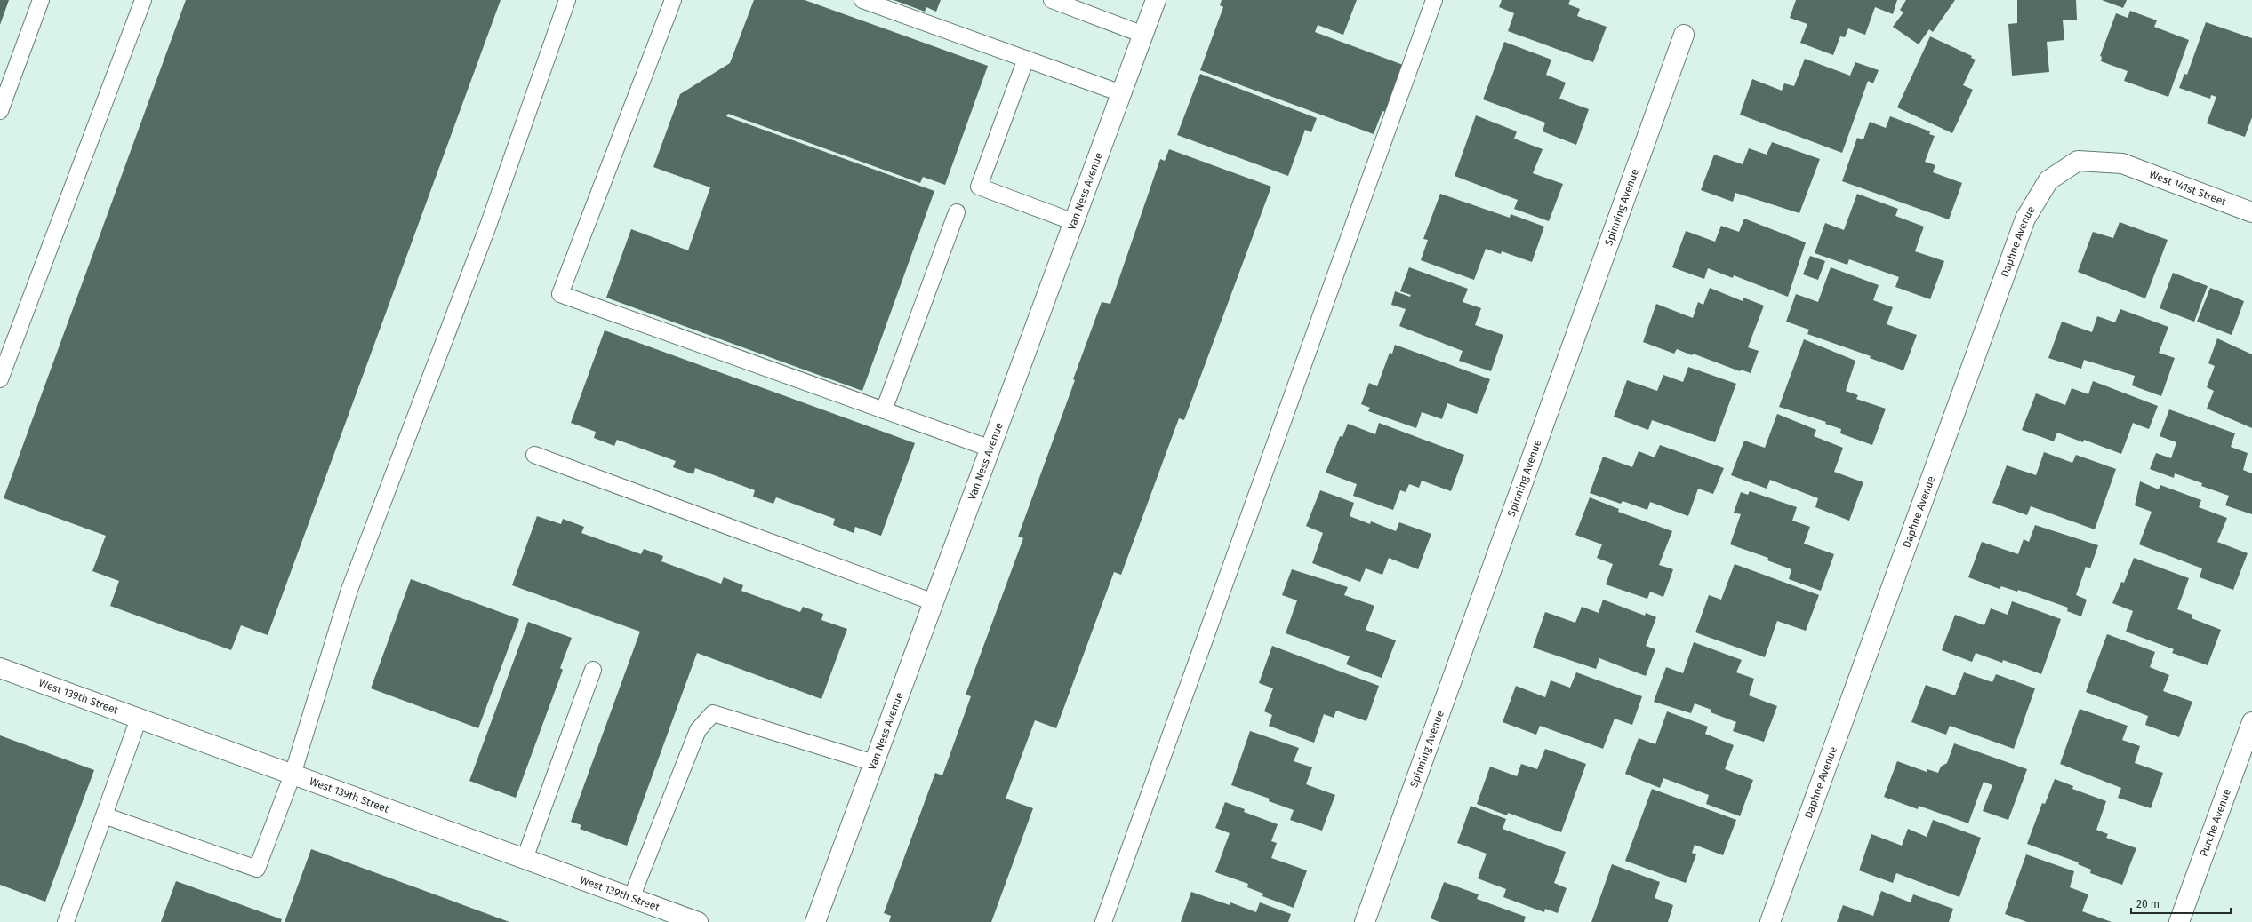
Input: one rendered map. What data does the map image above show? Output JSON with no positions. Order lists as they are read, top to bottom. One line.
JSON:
{"streets":{"street":["West 141st Street","Van Ness Avenue","Spinning Avenue","Daphne Avenue","West 139th Street","Purche Avenue"]},"crossings":[["West 141st Street","Daphne Avenue"]],"scale_bar":"20 m"}
